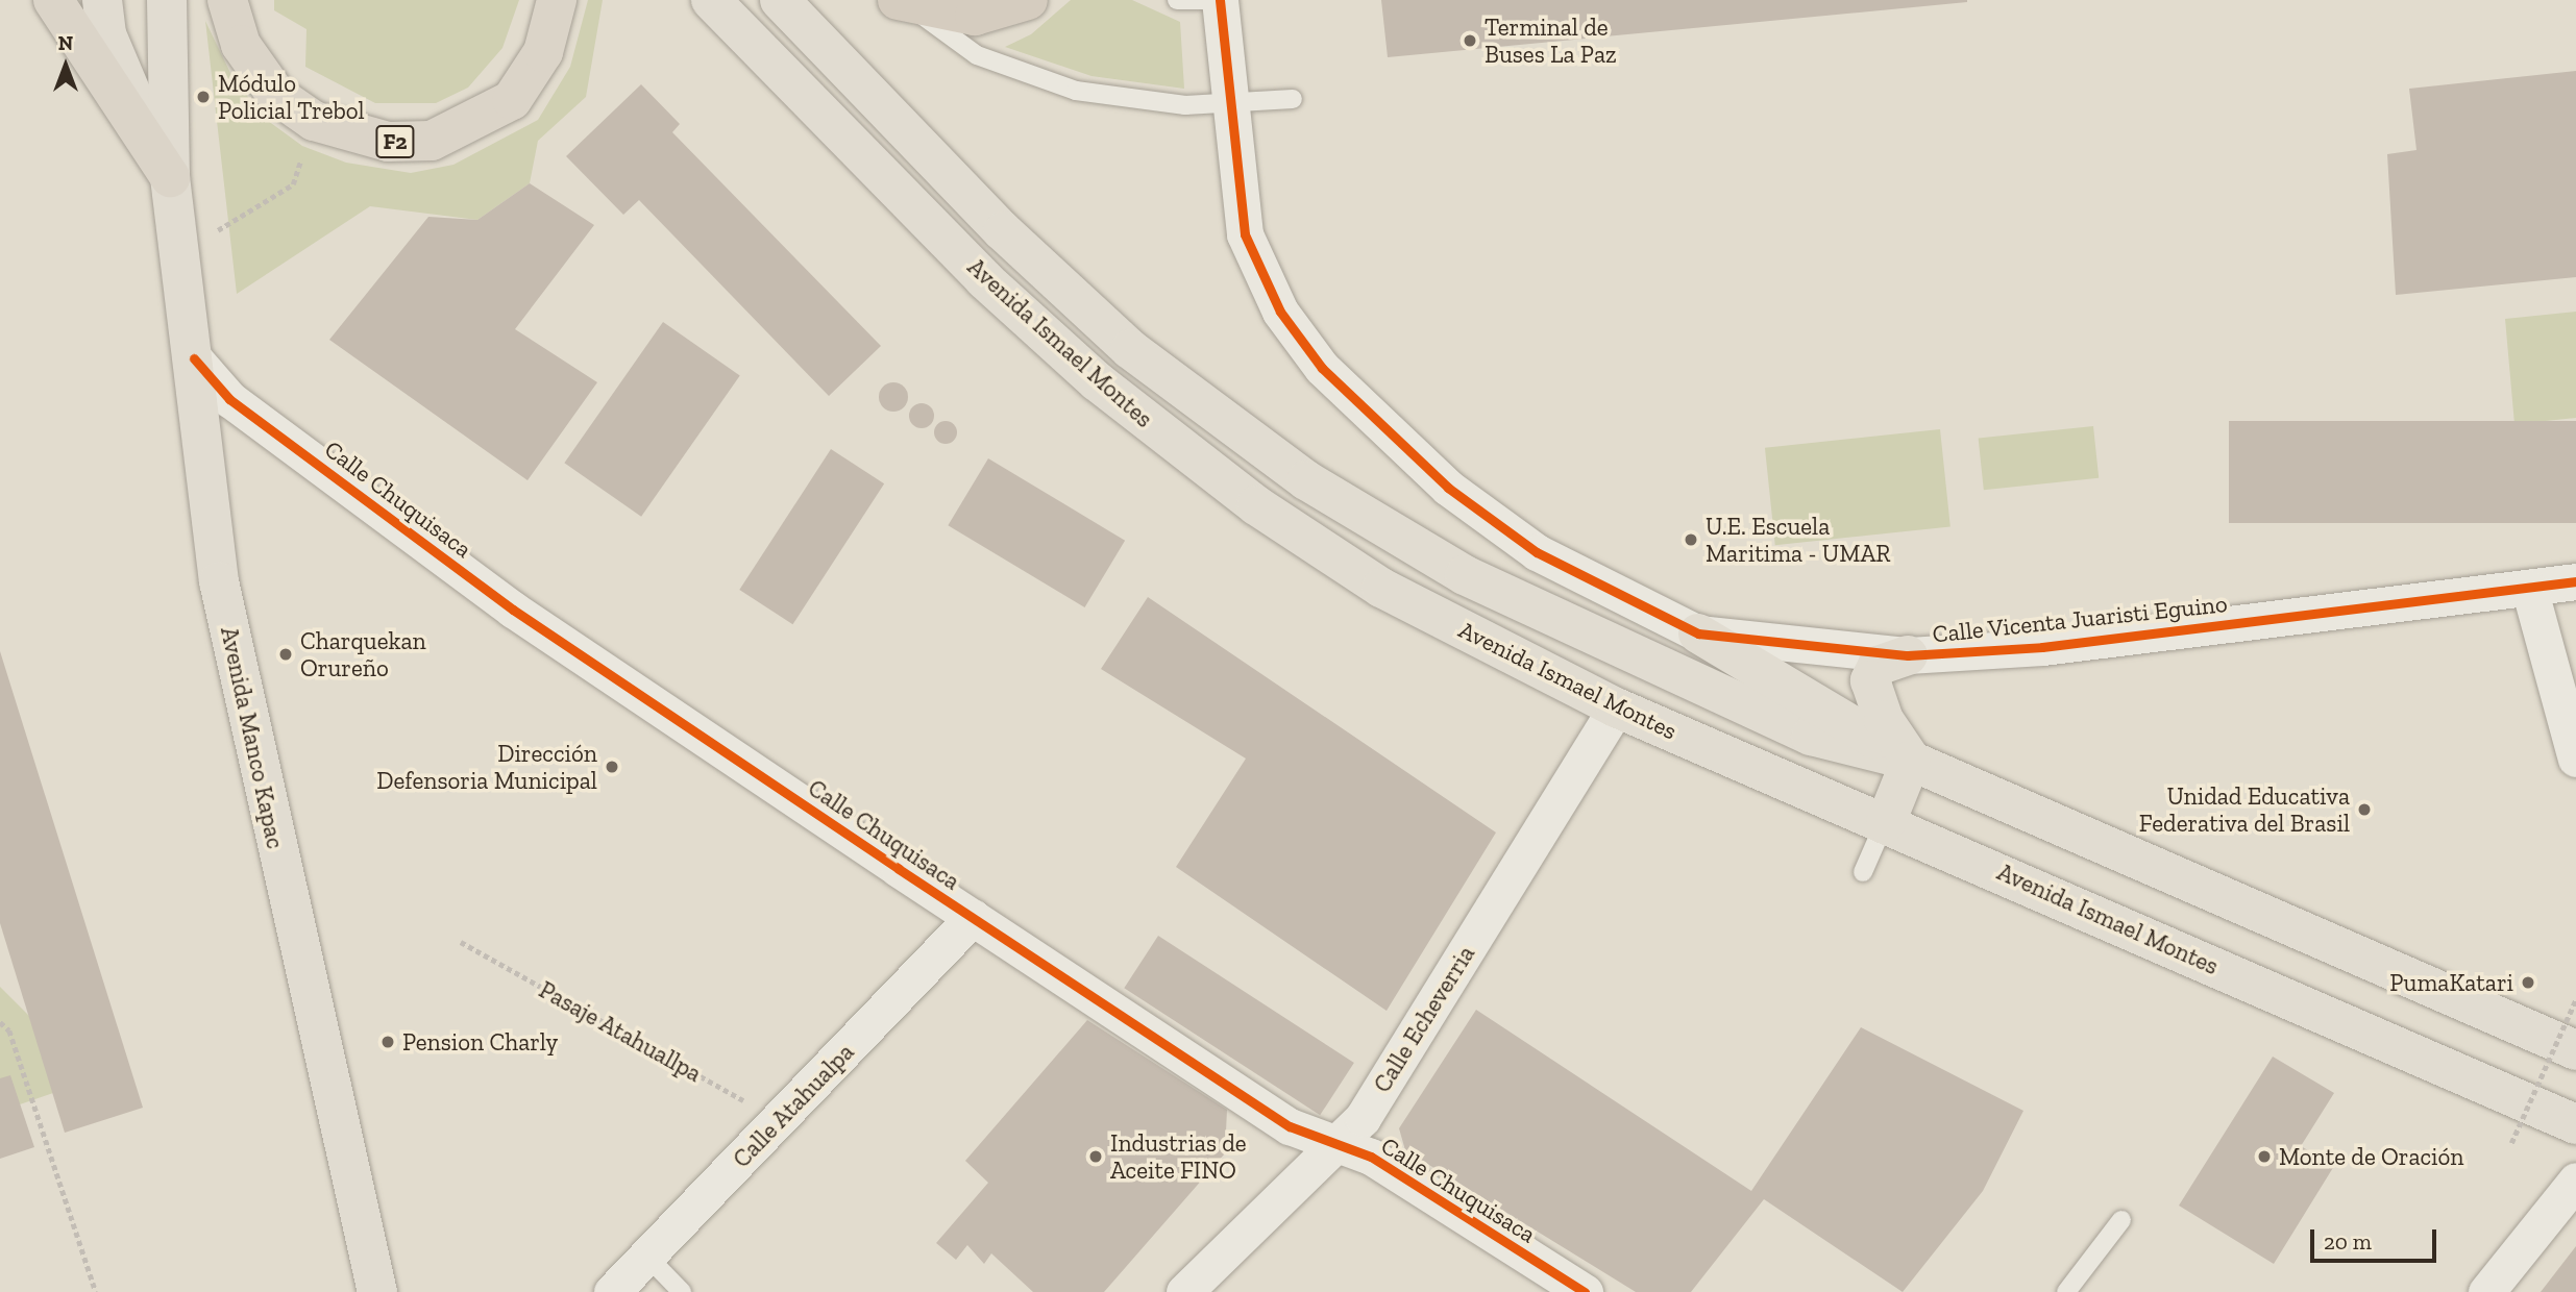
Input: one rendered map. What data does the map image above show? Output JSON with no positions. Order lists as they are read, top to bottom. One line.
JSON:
{"streets":{"highway":["F2"],"main road":["Avenida Ismael Montes","Avenida Manco Kapac"],"street":["Calle Chuquisaca","Calle Vicenta Juaristi Eguino","Calle Echeverria","Calle Atahualpa"],"path":["Pasaje Atahuallpa"]},"crossings":[["Avenida Ismael Montes","Calle Echeverria"],["Calle Chuquisaca","Avenida Manco Kapac"],["Calle Chuquisaca","Calle Echeverria"],["Calle Chuquisaca","Calle Atahualpa"],["Pasaje Atahuallpa","Calle Atahualpa"]],"places":["Terminal de Buses La Paz","Módulo Policial Trebol","U.E. Escuela Maritima - UMAR","Charquekan Orureño","Dirección Defensoria Municipal","Unidad Educativa Federativa del Brasil","PumaKatari","Pension Charly","Industrias de Aceite FINO","Monte de Oración"],"scale_bar":"20 m","north":"top"}
